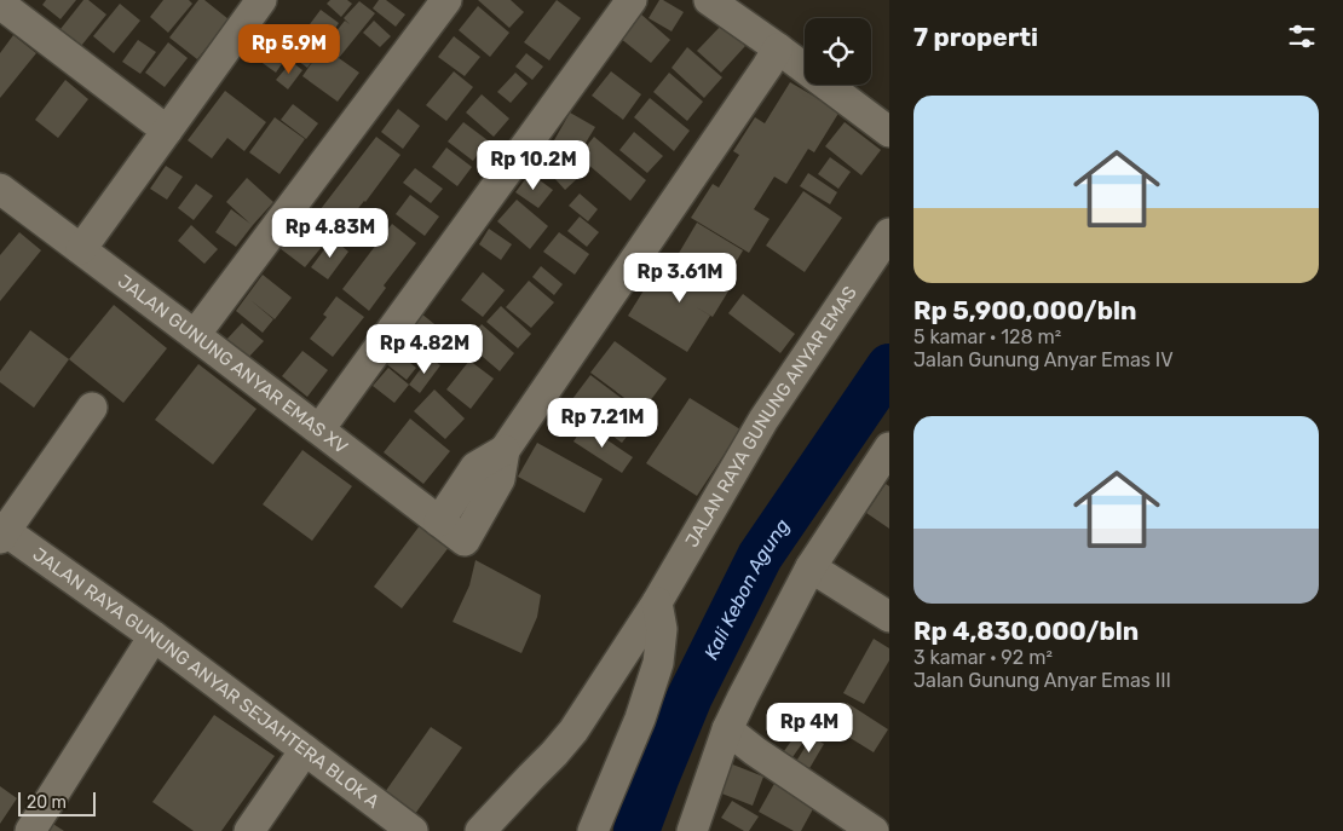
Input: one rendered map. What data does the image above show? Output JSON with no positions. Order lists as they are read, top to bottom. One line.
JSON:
{"streets":{"street":["JALAN GUNUNG ANYAR EMAS XV","JALAN RAYA GUNUNG ANYAR EMAS","JALAN RAYA GUNUNG ANYAR SEJAHTERA BLOK A"]},"water":["Kali Kebon Agung"],"scale_bar":"20 m","page":{"heading":"7 properti","price":["Rp 5.9M","Rp 10.2M","Rp 4.83M","Rp 3.61M","Rp 4.82M","Rp 7.21M","Rp 4M"],"list":[{"name":"Rp 5,900,000/bln","note":"5 kamar · 128 m² · Jalan Gunung Anyar Emas IV"},{"name":"Rp 4,830,000/bln","note":"3 kamar · 92 m² · Jalan Gunung Anyar Emas III"}],"scale":"20 m"}}
